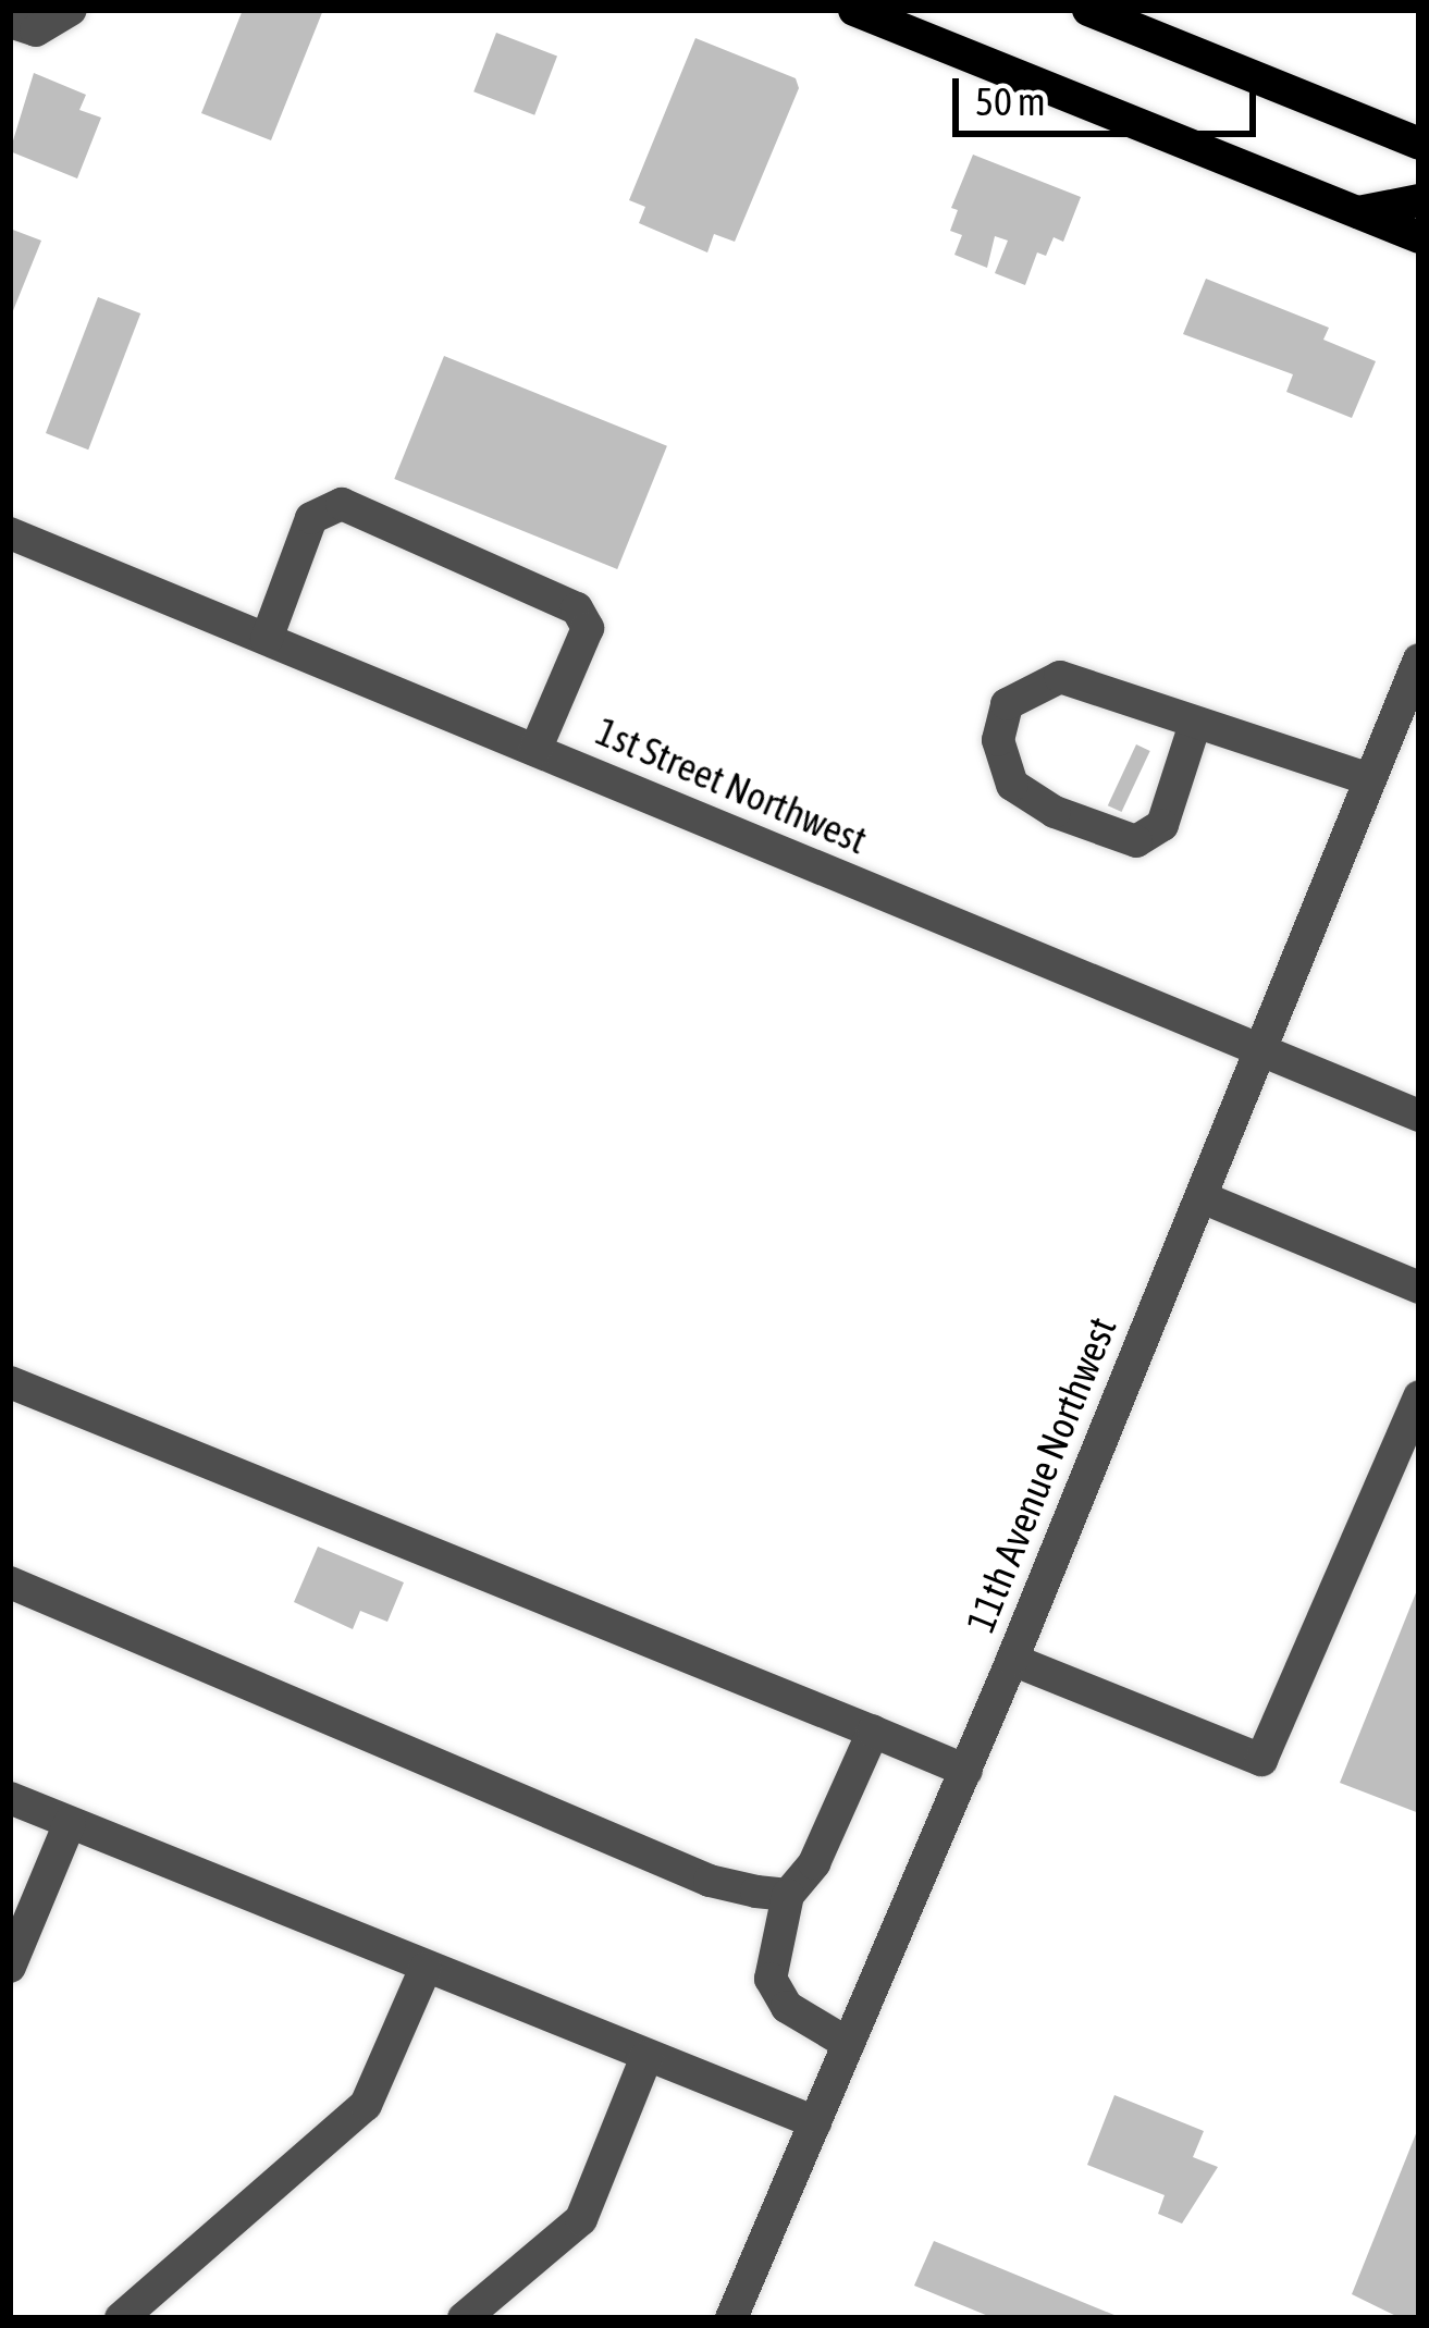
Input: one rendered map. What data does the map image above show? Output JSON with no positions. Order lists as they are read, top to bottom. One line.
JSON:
{"streets":{"street":["1st Street Northwest","11th Avenue Northwest"]},"crossings":[["1st Street Northwest","11th Avenue Northwest"]],"scale_bar":"50 m"}
